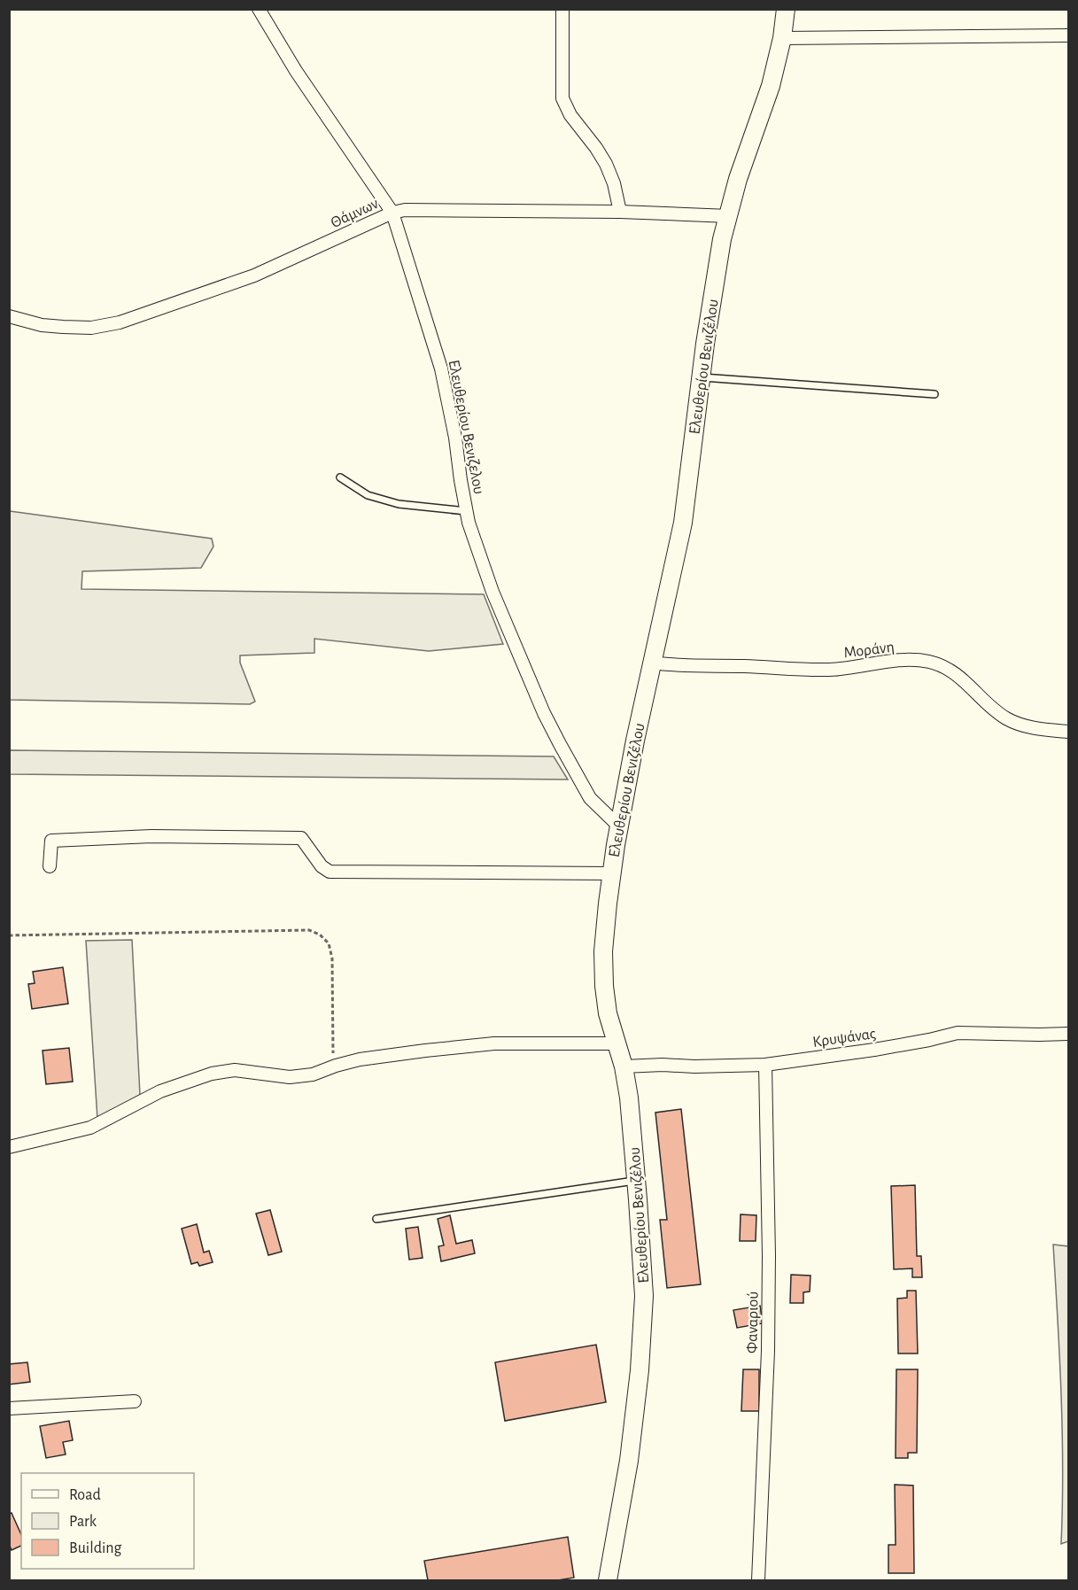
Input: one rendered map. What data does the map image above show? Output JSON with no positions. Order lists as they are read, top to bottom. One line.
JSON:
{"streets":{"main road":["Ελευθερίου Βενιζέλου"],"street":["Θάμνων","Ελευθερίου Βενιζελου","Μοράνη","Κρυψάνας","Φαναριού"]},"crossings":[["Θάμνων","Ελευθερίου Βενιζέλου"],["Θάμνων","Ελευθερίου Βενιζελου"],["Ελευθερίου Βενιζέλου","Ελευθερίου Βενιζελου"],["Ελευθερίου Βενιζέλου","Μοράνη"],["Ελευθερίου Βενιζέλου","Κρυψάνας"],["Κρυψάνας","Φαναριού"]],"legend":["Road","Park","Building"]}
